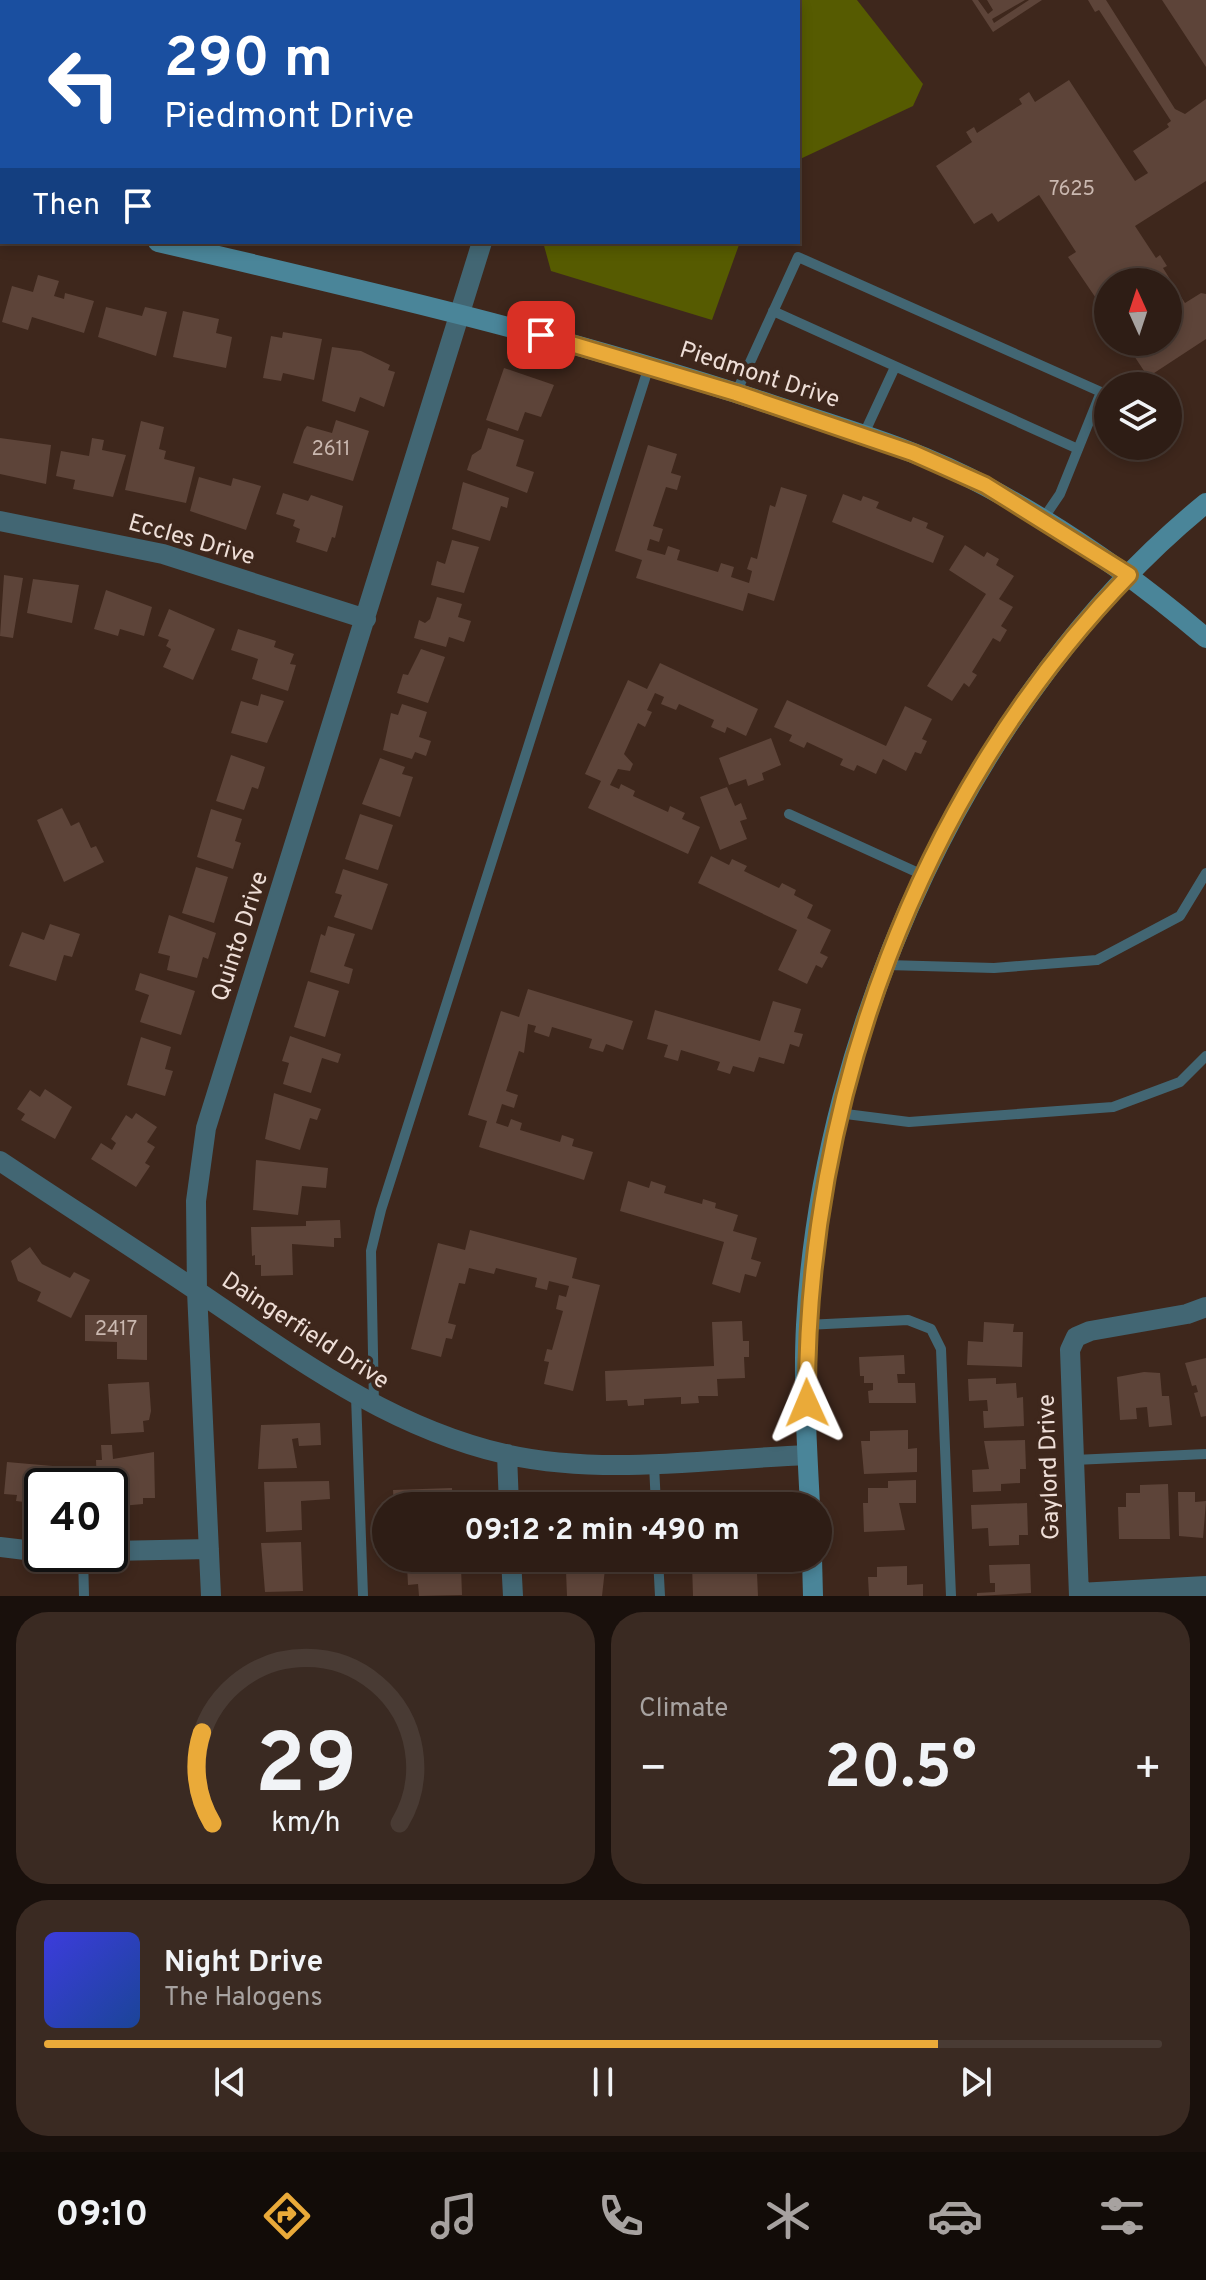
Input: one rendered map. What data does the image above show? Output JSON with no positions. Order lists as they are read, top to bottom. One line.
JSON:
{"streets":{"street":["Piedmont Drive","Eccles Drive","Quinto Drive","Daingerfield Drive","Gaylord Drive"]},"crossings":[["Piedmont Drive","Quinto Drive"],["Eccles Drive","Quinto Drive"],["Quinto Drive","Daingerfield Drive"]],"house_numbers":["7625","2611","2417"],"north":"top","page":{"turn":["290 m","Piedmont Drive"],"then":"Then","limit":"40","trip":"09:12 · 2 min · 490 m","tile":"Climate","heat":["−","20.5°","+"],"song":["Night Drive","The Halogens"],"tabs":"09:10","gauge":["29","km/h"]}}
